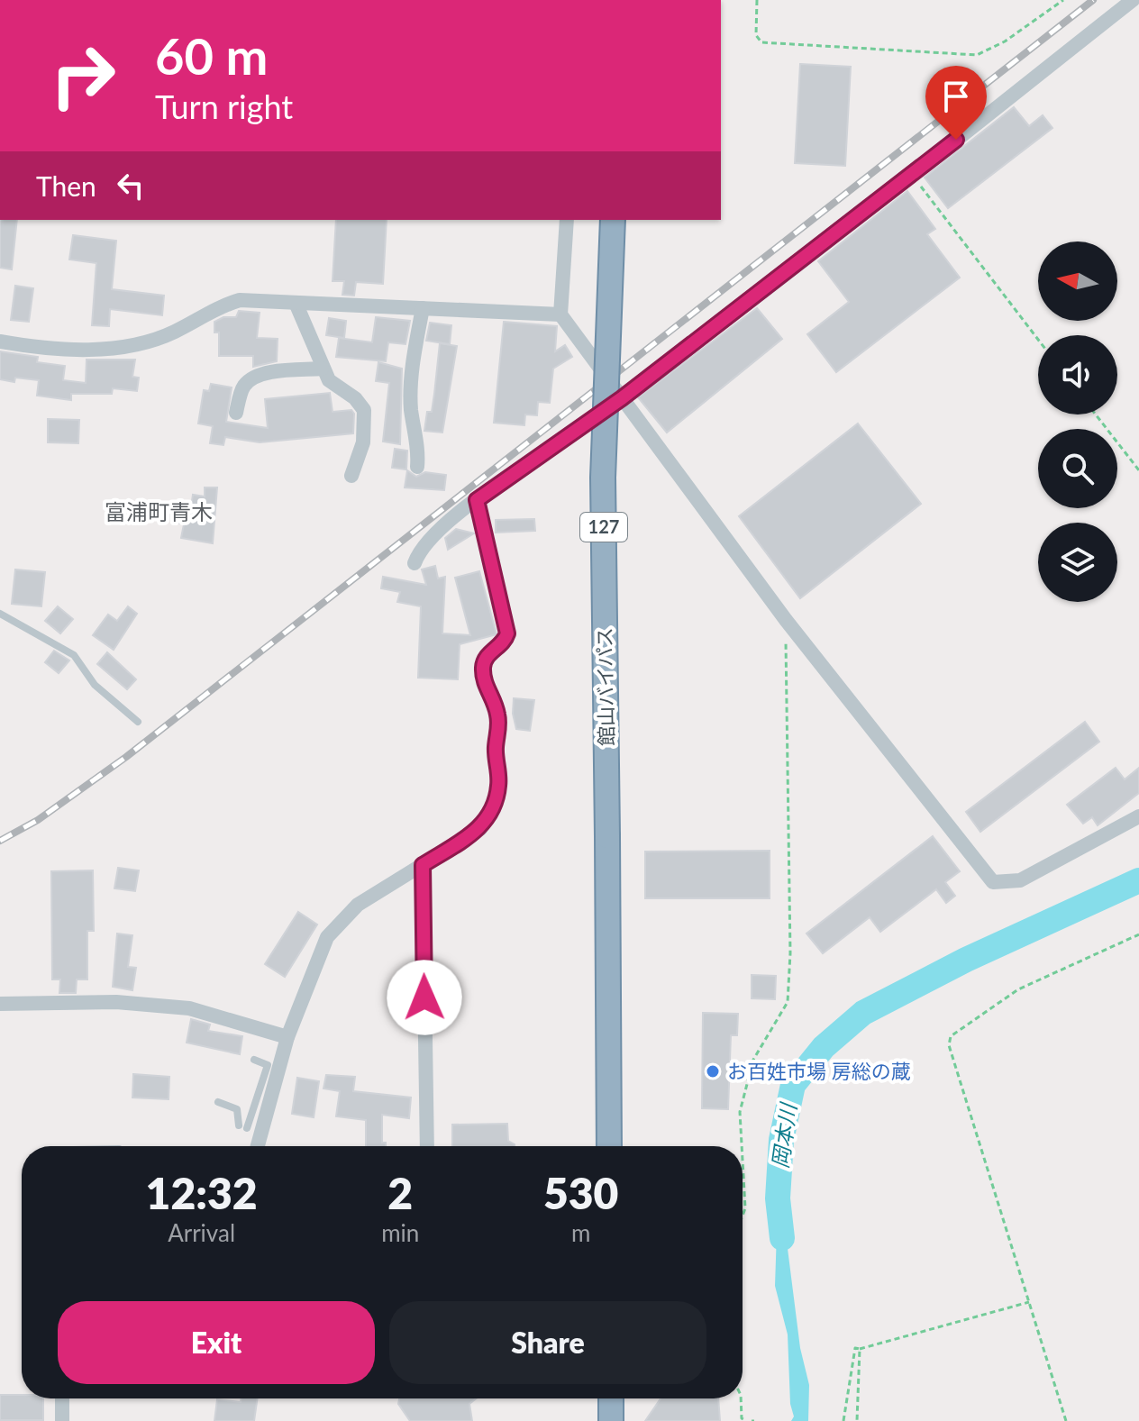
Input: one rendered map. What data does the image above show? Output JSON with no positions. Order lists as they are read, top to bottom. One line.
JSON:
{"streets":{"highway":["127","館山バイパス"]},"districts":["富浦町青木"],"water":["岡本川"],"places":["お百姓市場 房総の蔵"],"north":"left","page":{"turn":["60 m","Turn right"],"then":"Then","eta":["12:32","Arrival","2","min","530","m"],"buttons":["Exit","Share"]}}
